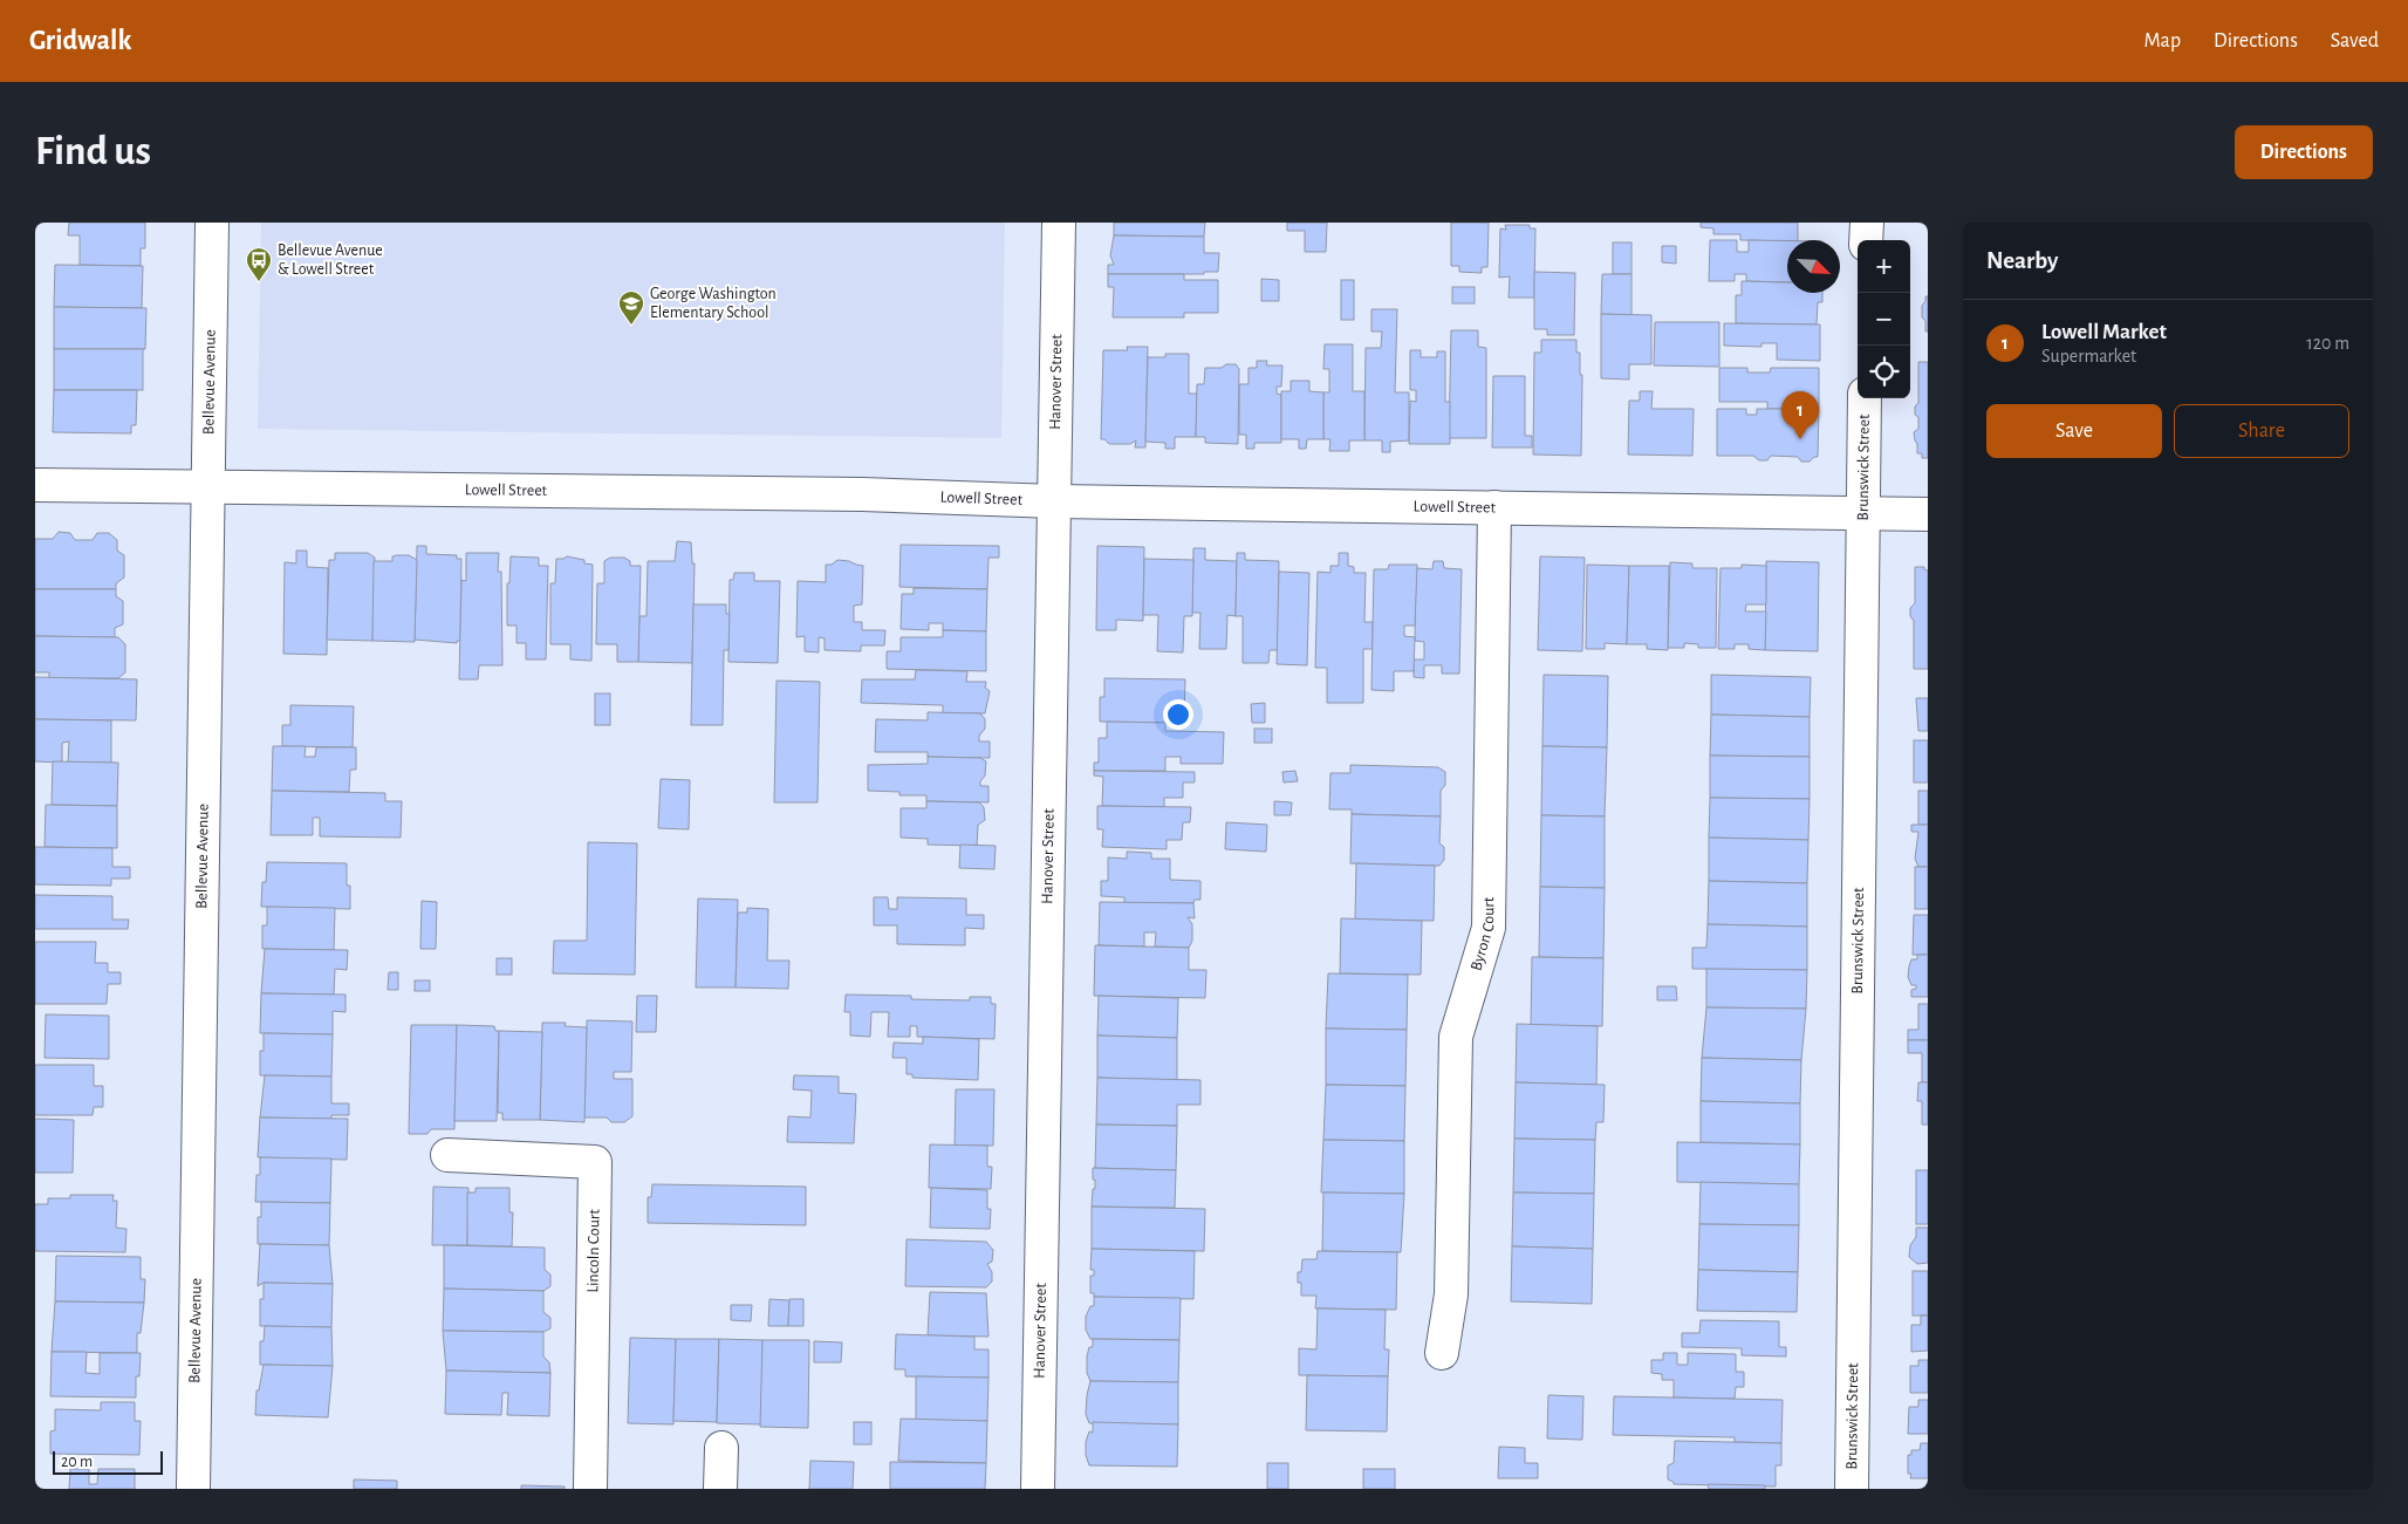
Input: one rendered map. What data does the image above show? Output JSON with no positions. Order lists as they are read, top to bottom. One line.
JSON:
{"streets":{"street":["Bellevue Avenue","Hanover Street","Brunswick Street","Lowell Street","Byron Court","Lincoln Court"]},"crossings":[["Bellevue Avenue","Lowell Street"],["Hanover Street","Lowell Street"],["Brunswick Street","Lowell Street"],["Lowell Street","Byron Court"]],"places":{"bus stop":["Bellevue Avenue & Lowell Street"],"school or university":["George Washington Elementary School"]},"scale_bar":"20 m","north":"bottom right","page":{"header":"Gridwalk","nav":["Map","Directions","Saved"],"buttons":["Directions",["Save","Share"]],"title":"Find us","heading":"Nearby","map_buttons":["+","−"],"list":[{"mark":"1","name":"Lowell Market","note":"Supermarket","value":"120 m"}],"pins":"1","scale":"20 m"}}
